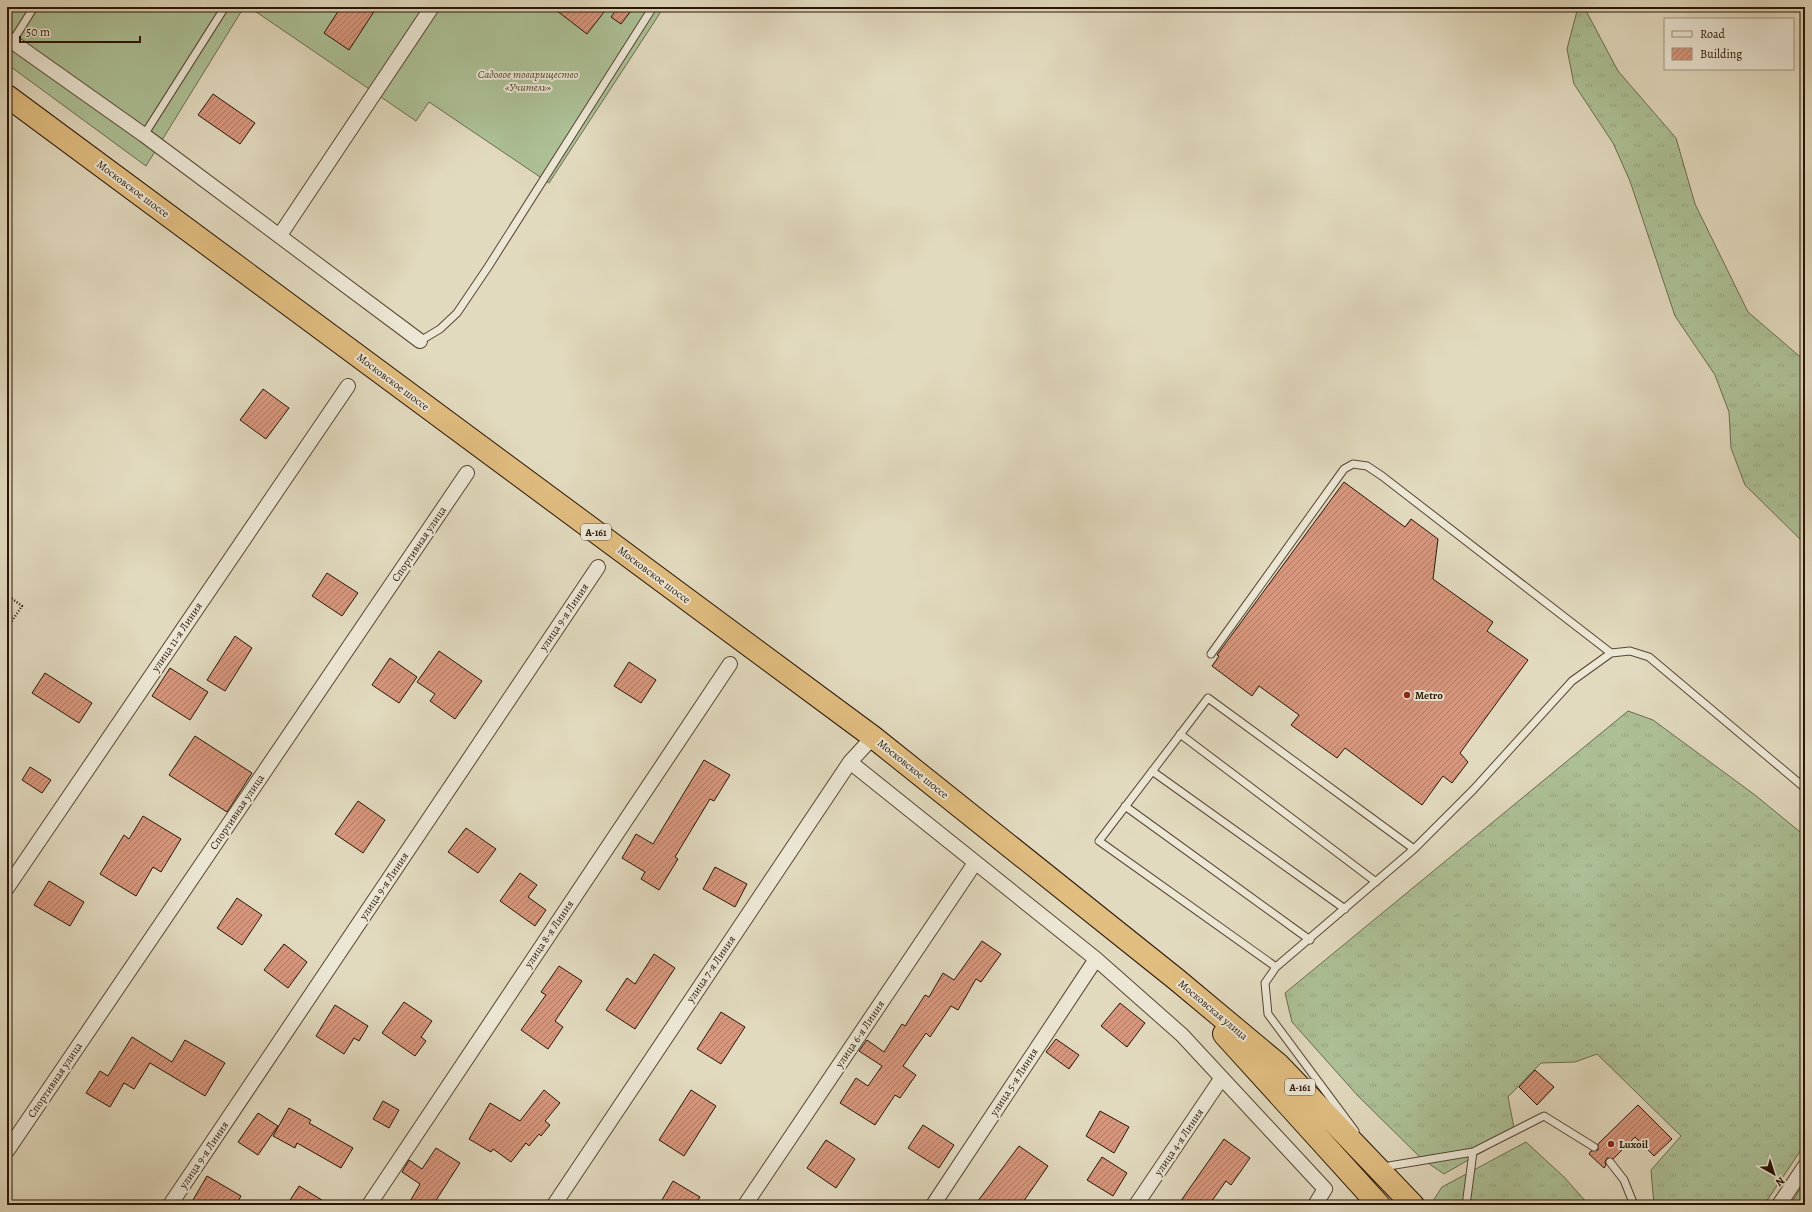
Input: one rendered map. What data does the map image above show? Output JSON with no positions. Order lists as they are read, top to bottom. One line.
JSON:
{"streets":{"highway":["Московское шоссе","А-161","Московская улица"],"street":["Спортивная улица","улица 9-я Линия","улица 11-я Линия","улица 8-я Линия","улица 7-я Линия","улица 6-я Линия","улица 5-я Линия","улица 4-я Линия"]},"crossings":[["Московское шоссе","улица 7-я Линия"],["Московское шоссе","Московская улица"]],"parks":["Садовое товарищество «Учитель»"],"places":["Metro","Luxoil"],"legend":["Road","Building"],"scale_bar":"50 m","north":"bottom right"}
